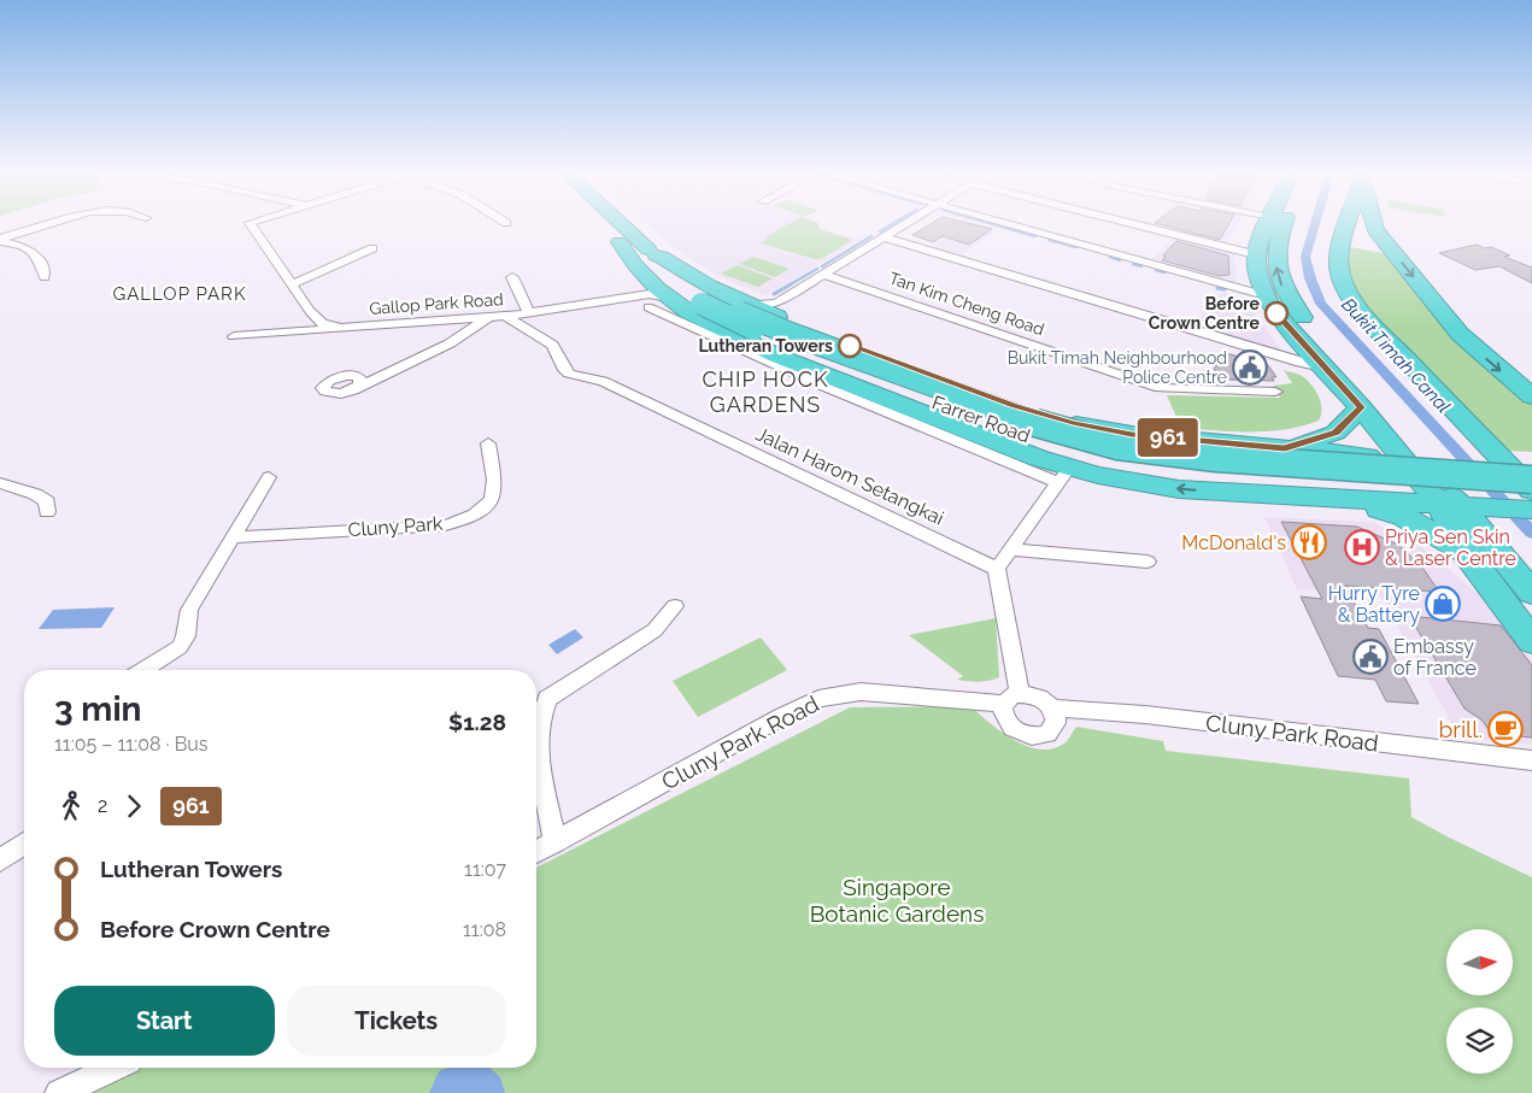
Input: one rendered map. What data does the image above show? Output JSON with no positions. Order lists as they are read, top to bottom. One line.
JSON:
{"streets":{"highway":["Farrer Road"],"street":["Gallop Park Road","Tan Kim Cheng Road","Jalan Harom Setangkai","Cluny Park","Cluny Park Road"]},"crossings":[["Gallop Park Road","Jalan Harom Setangkai"]],"districts":["GALLOP PARK","CHIP HOCK GARDENS"],"water":["Bukit Timah Canal"],"parks":["Singapore Botanic Gardens"],"places":{"other":["Before Crown Centre","Lutheran Towers"],"public building":["Bukit Timah Neighbourhood Police Centre","Embassy of France"],"restaurant":["McDonald's"],"hospital":["Priya Sen Skin & Laser Centre"],"shop":["Hurry Tyre & Battery"],"cafe":["brill."]},"lines":["bus line 961"],"north":"right","page":{"on_map":"961","heading":["3 min","11:05 – 11:08 · Bus","$1.28"],"legs":["2","961"],"list":[{"name":"Lutheran Towers","value":"11:07"},{"name":"Before Crown Centre","value":"11:08"}],"buttons":["Start","Tickets"]}}
